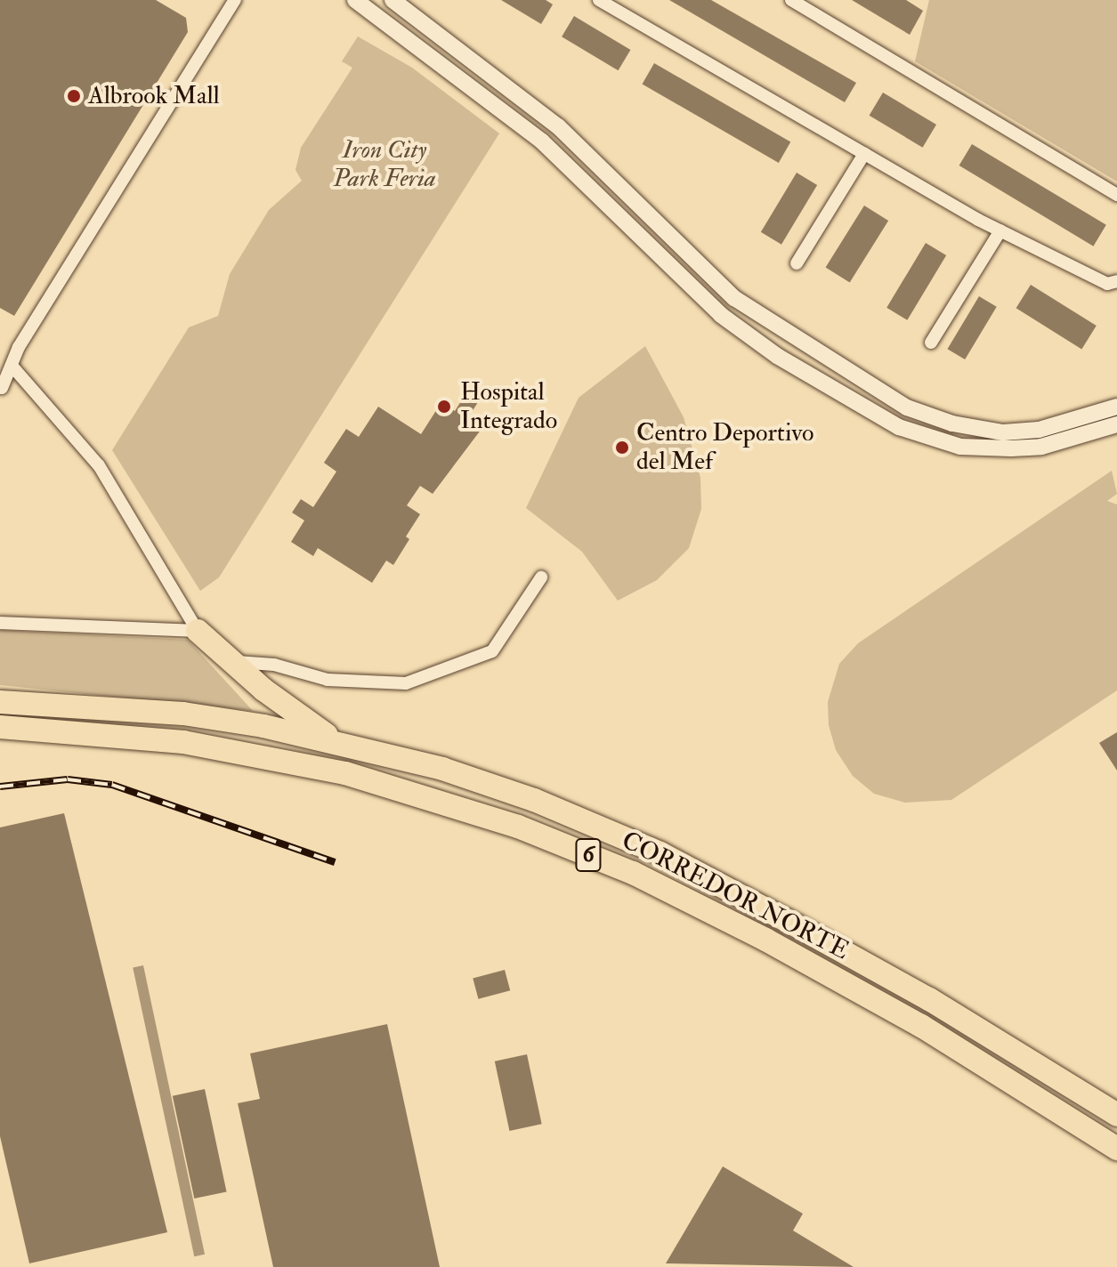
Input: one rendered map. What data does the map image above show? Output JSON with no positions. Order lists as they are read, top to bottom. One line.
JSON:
{"streets":{"highway":["6","CORREDOR NORTE"]},"parks":["Iron City Park Feria"],"places":["Albrook Mall","Hospital Integrado","Centro Deportivo del Mef"]}
